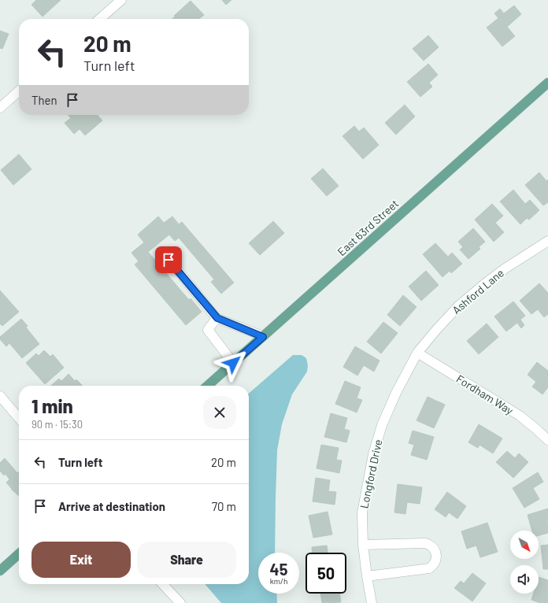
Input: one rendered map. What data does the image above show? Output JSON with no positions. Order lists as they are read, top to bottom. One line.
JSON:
{"streets":{"main road":["East 63rd Street"],"street":["Ashford Lane","Fordham Way","Longford Drive"]},"crossings":[["Ashford Lane","Fordham Way"],["Ashford Lane","Longford Drive"],["Fordham Way","Longford Drive"]],"north":"bottom right","page":{"turn":["20 m","Turn left"],"then":"Then","heading":["1 min","90 m · 15:30"],"list":[{"name":"Turn left","value":"20 m"},{"name":"Arrive at destination","value":"70 m"}],"buttons":["Exit","Share"],"speed":"45 km/h","limit":"50"}}
